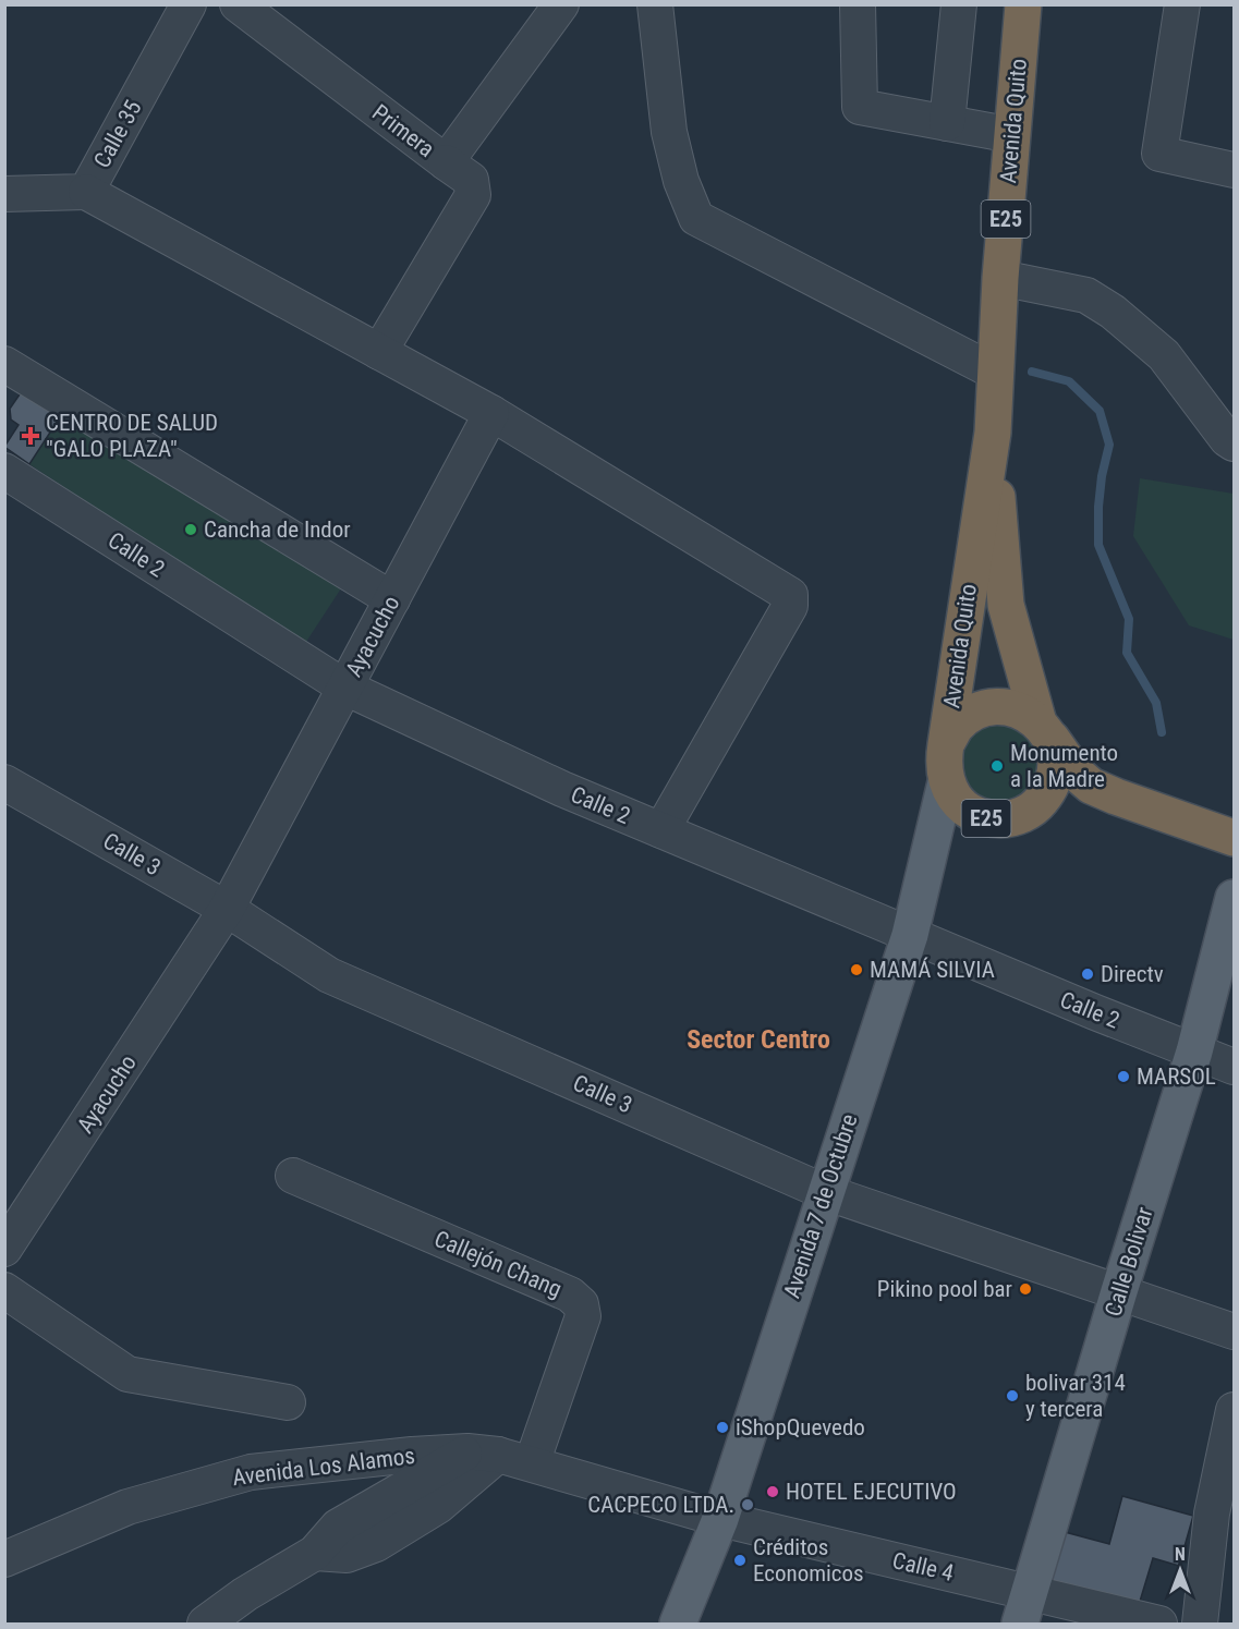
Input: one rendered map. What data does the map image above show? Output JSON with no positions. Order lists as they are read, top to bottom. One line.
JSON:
{"streets":{"highway":["Avenida Quito","E25"],"main road":["Avenida 7 de Octubre","Calle Bolivar"],"street":["Primera","Calle 35","Calle 2","Ayacucho","Calle 3","Callejón Chang","Avenida Los Alamos","Calle 4"]},"crossings":[["Avenida Quito","E25"],["Avenida Quito","Avenida 7 de Octubre"],["E25","Avenida 7 de Octubre"],["Calle 2","Ayacucho"],["Calle 2","Avenida 7 de Octubre"],["Calle 2","Calle Bolivar"],["Ayacucho","Calle 3"],["Calle 3","Avenida 7 de Octubre"],["Calle 3","Calle Bolivar"],["Avenida 7 de Octubre","Calle 4"],["Calle Bolivar","Calle 4"],["Callejón Chang","Calle 4"],["Avenida Los Alamos","Calle 4"]],"districts":["Sector Centro"],"places":{"health":["CENTRO DE SALUD \"GALO PLAZA\""],"other":["Cancha de Indor","Monumento a la Madre","MAMÁ SILVIA","Directv","MARSOL","Pikino pool bar","bolivar 314 y tercera","iShopQuevedo","HOTEL EJECUTIVO","CACPECO LTDA.","Créditos Economicos"]},"north":"top"}
